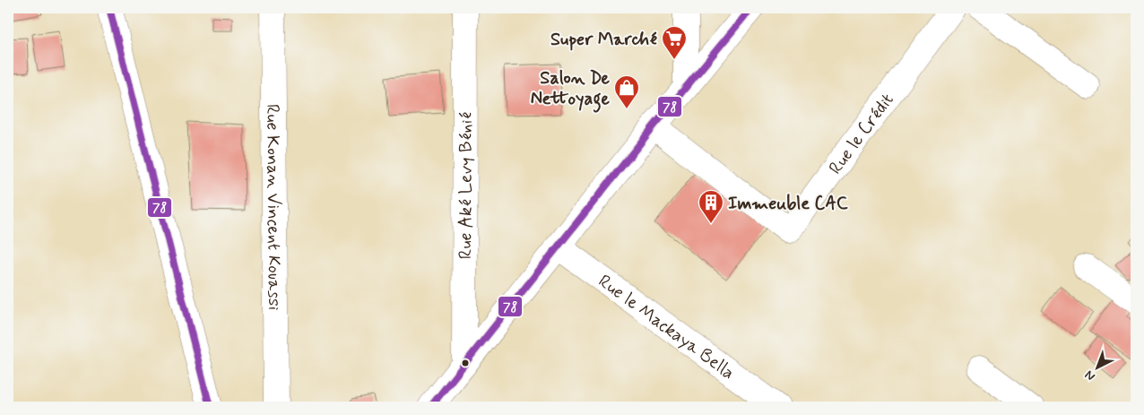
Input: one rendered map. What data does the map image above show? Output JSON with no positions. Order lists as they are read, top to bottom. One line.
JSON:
{"streets":{"street":["Rue le Crédit","Rue Aké Levy Bénié","Rue Konan Vincent Kouassi","Rue le Mackaya Bella"]},"places":{"supermarket":["Super Marché"],"shop":["Salon De Nettoyage"],"building":["Immeuble CAC"]},"lines":["transit line 78"],"north":"bottom left"}
